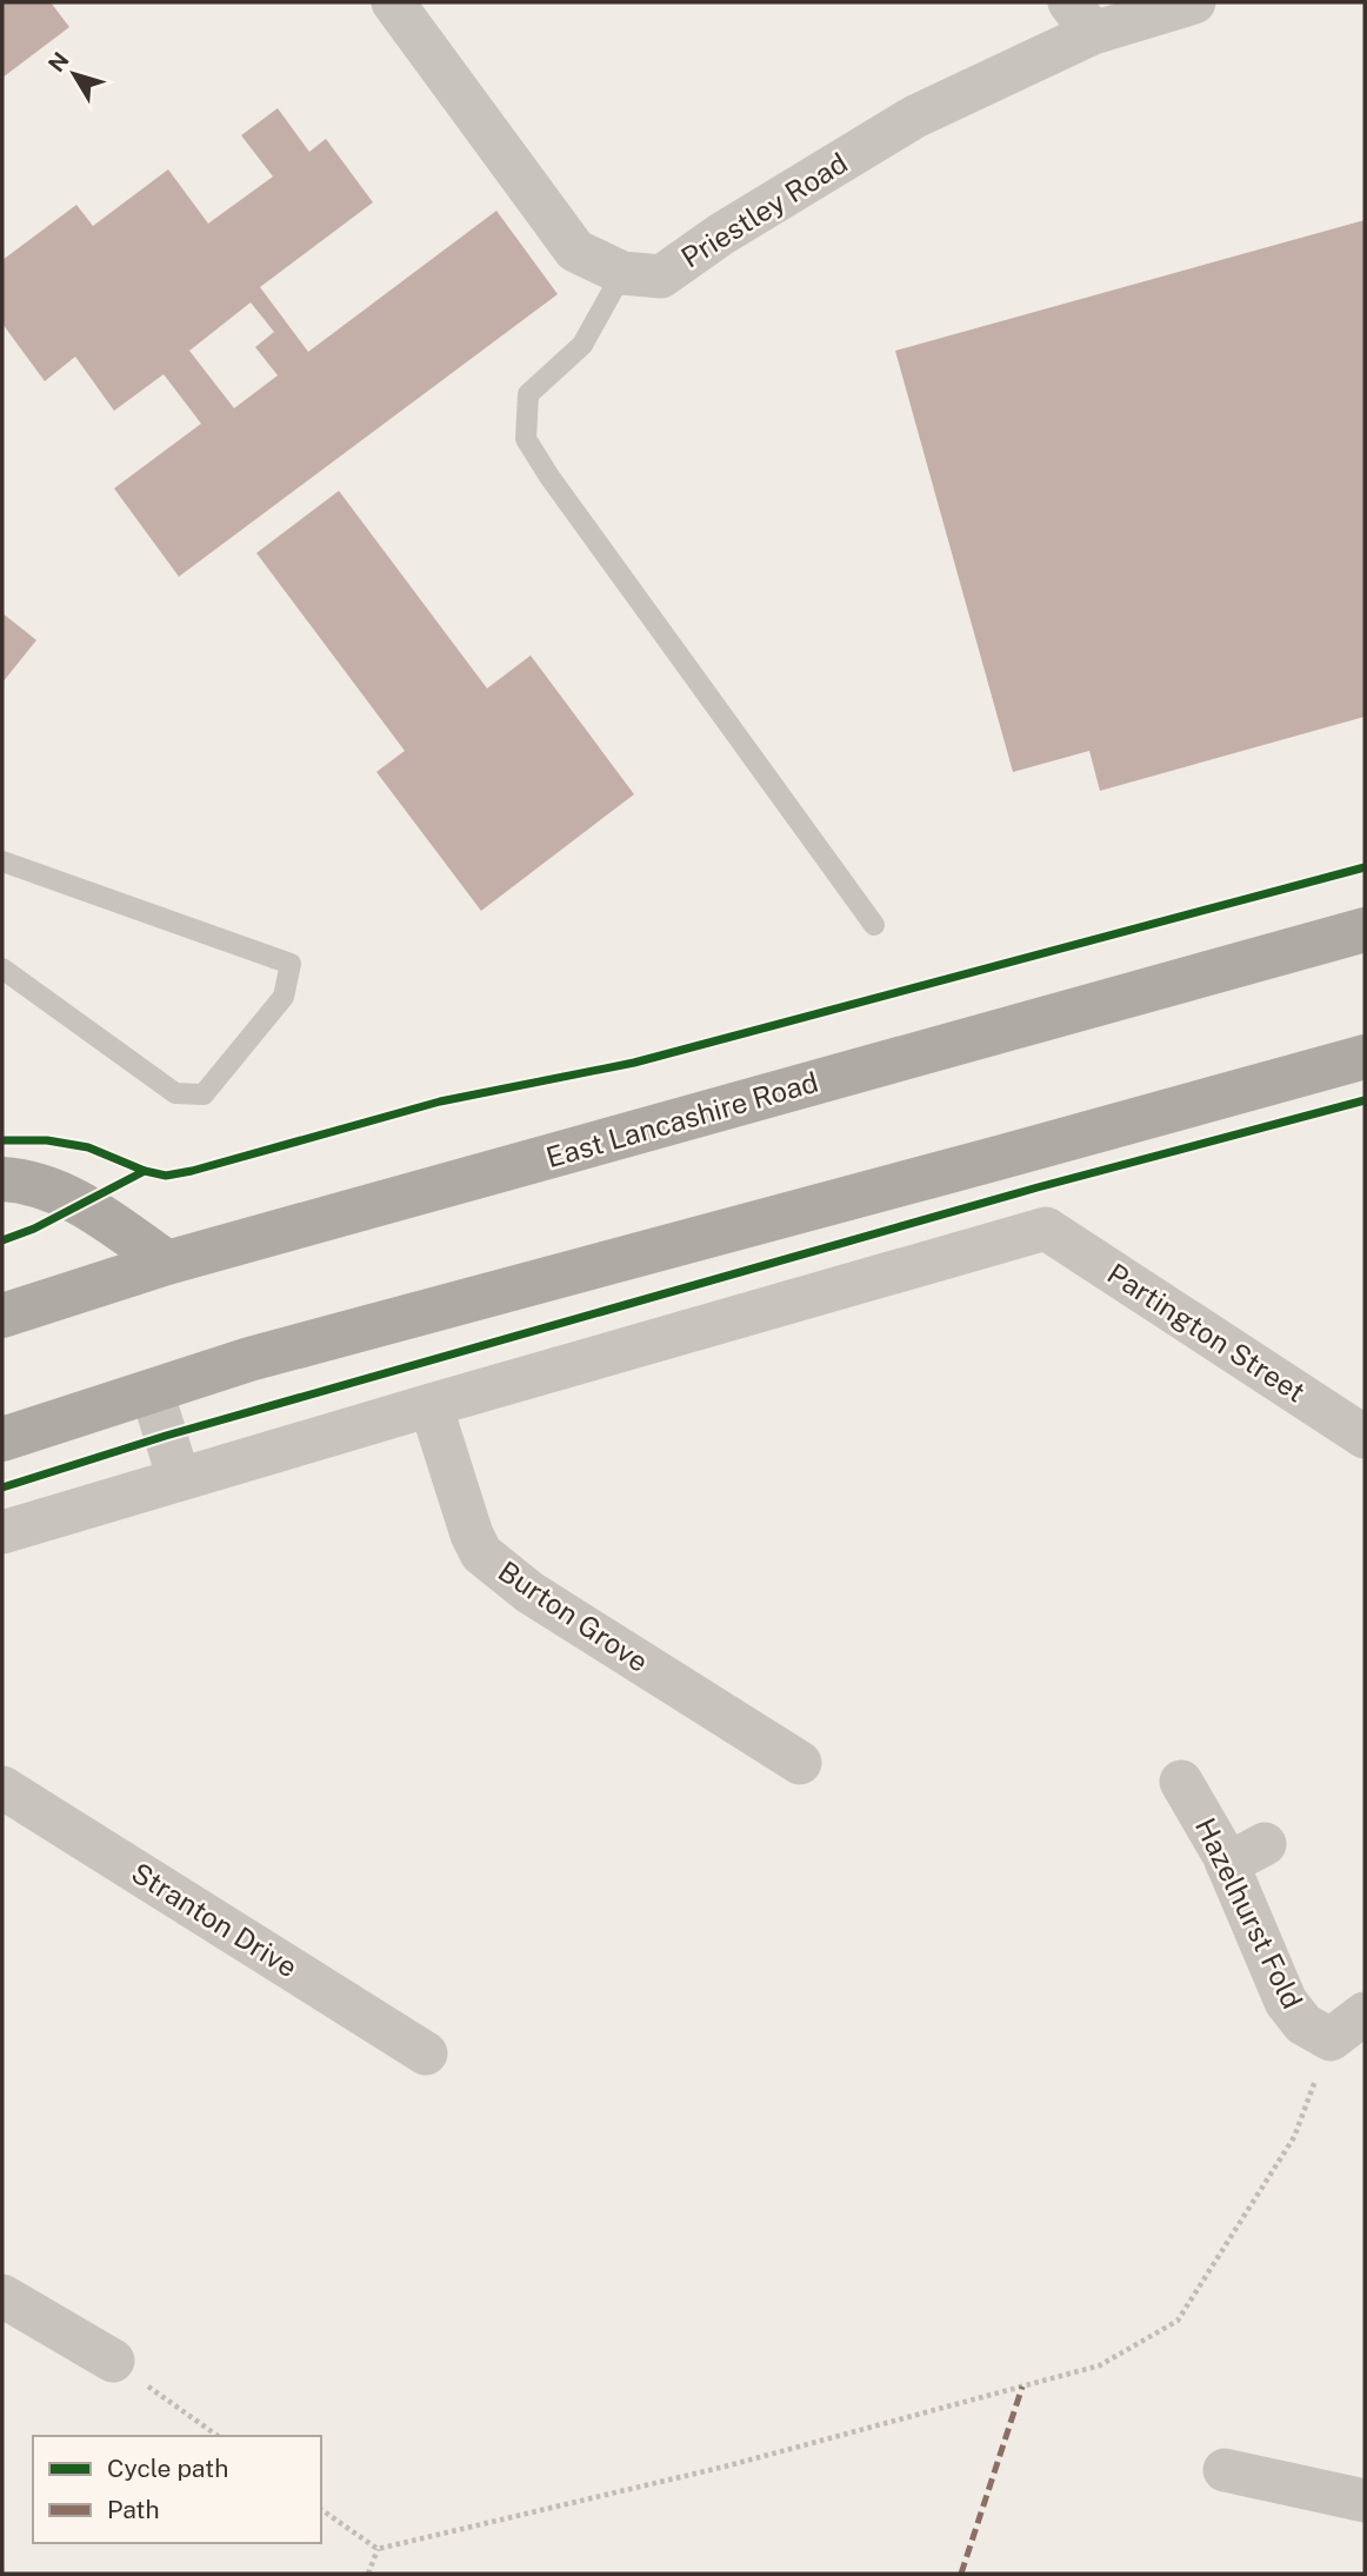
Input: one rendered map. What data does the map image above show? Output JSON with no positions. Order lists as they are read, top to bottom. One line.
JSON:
{"streets":{"highway":["East Lancashire Road"],"street":["Priestley Road","Partington Street","Burton Grove","Hazelhurst Fold","Stranton Drive"]},"crossings":[["Partington Street","Burton Grove"]],"legend":["Cycle path","Path"],"north":"top left"}
